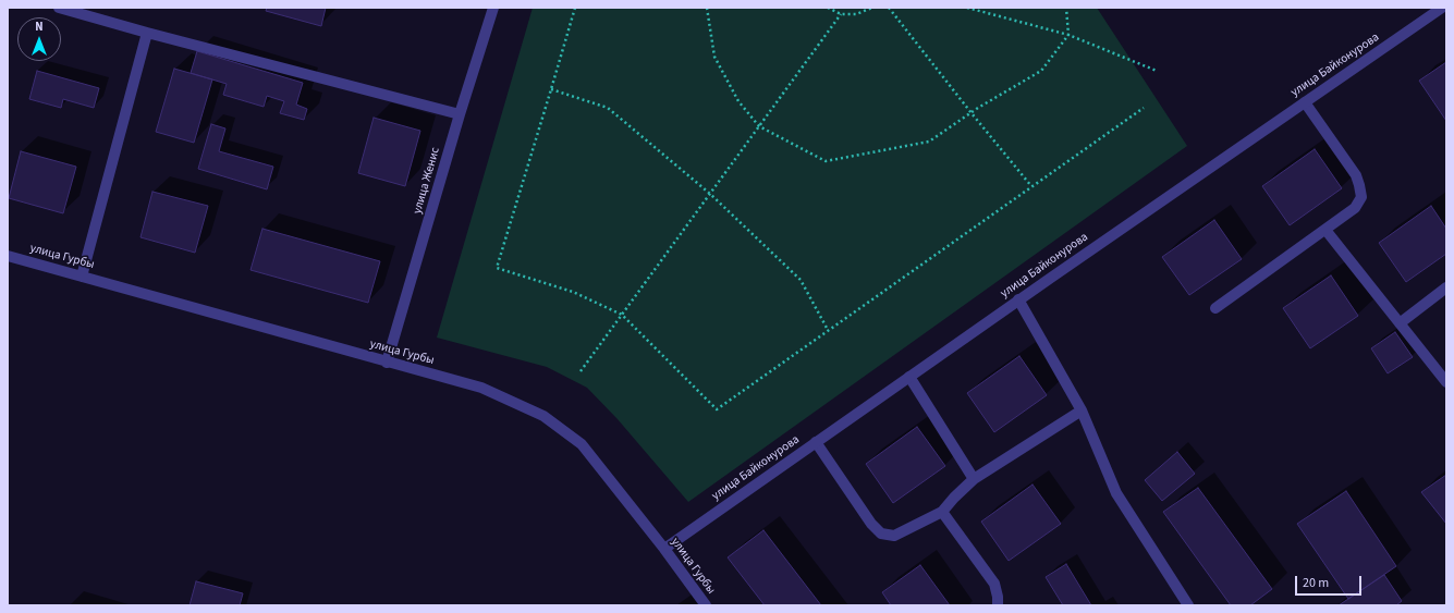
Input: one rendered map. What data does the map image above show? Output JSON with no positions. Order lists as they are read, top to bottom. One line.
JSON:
{"streets":{"street":["улица Байконурова","улица Женис","улица Гурбы"]},"crossings":[["улица Байконурова","улица Гурбы"],["улица Женис","улица Гурбы"]],"scale_bar":"20 m","north":"top"}
